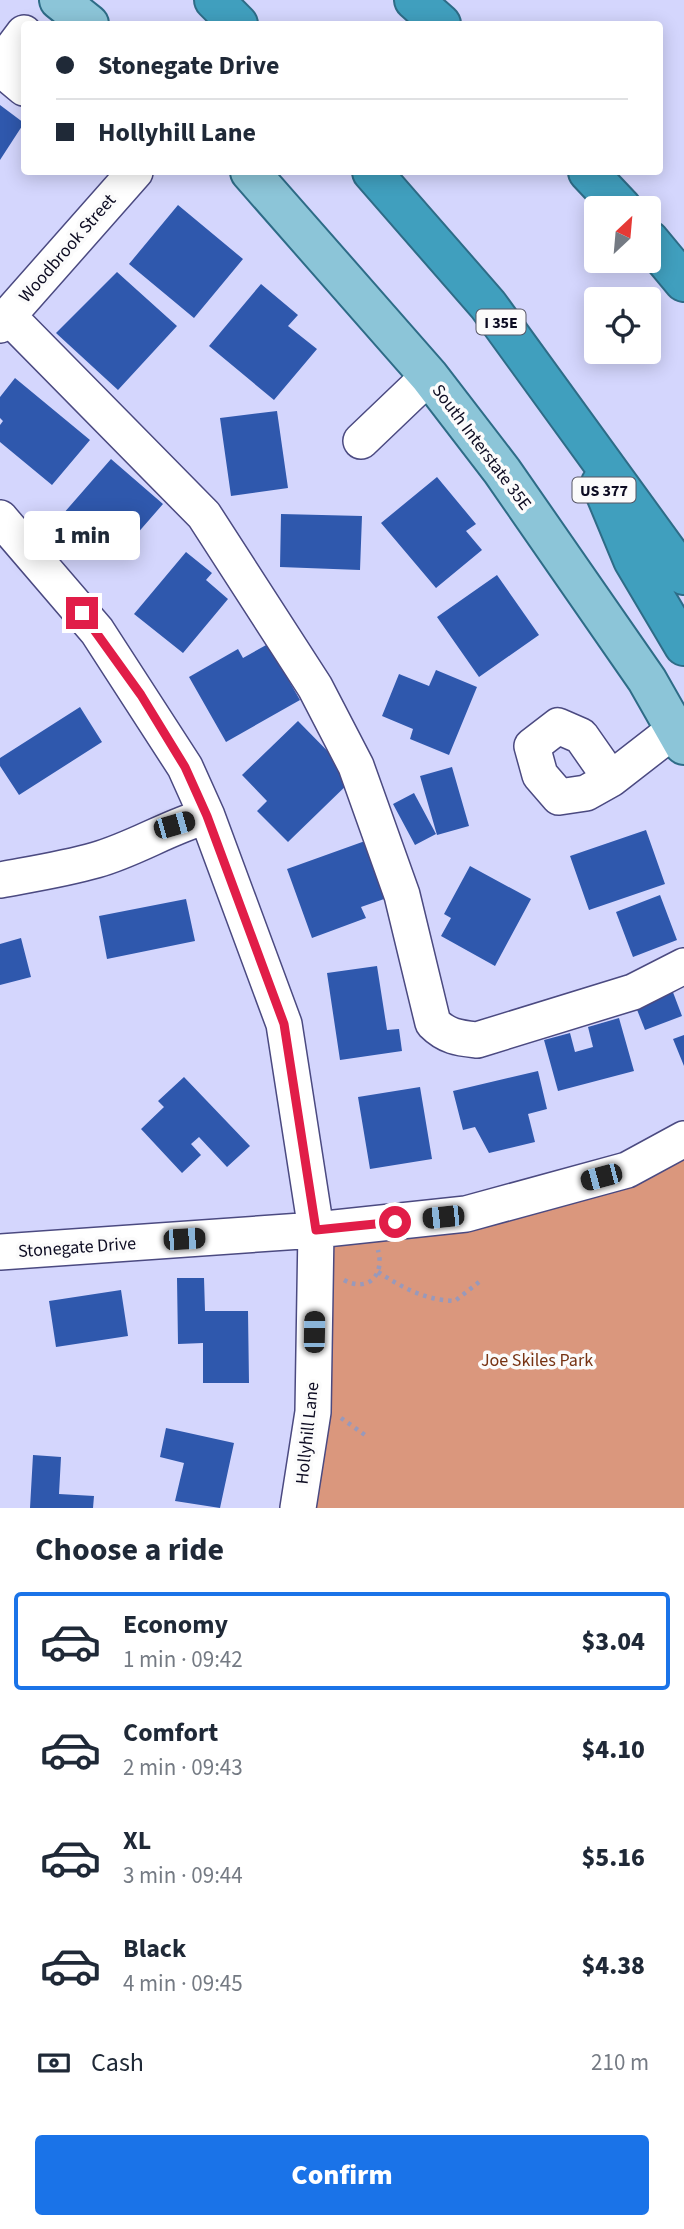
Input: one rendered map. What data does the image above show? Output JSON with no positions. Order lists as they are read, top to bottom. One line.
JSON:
{"streets":{"highway":["I 35E","US 377"],"main road":["South Interstate 35E"],"street":["Woodbrook Street","Stonegate Drive","Hollyhill Lane"]},"crossings":[["I 35E","US 377"],["Stonegate Drive","Hollyhill Lane"]],"parks":["Joe Skiles Park"],"north":"top right","page":{"banner":["Stonegate Drive","Hollyhill Lane"],"bubble":"1 min","heading":"Choose a ride","list":[{"name":"Economy","note":"1 min · 09:42","value":"$3.04"},{"name":"Comfort","note":"2 min · 09:43","value":"$4.10"},{"name":"XL","note":"3 min · 09:44","value":"$5.16"},{"name":"Black","note":"4 min · 09:45","value":"$4.38"}],"pay":["Cash","210 m"],"buttons":"Confirm"}}
